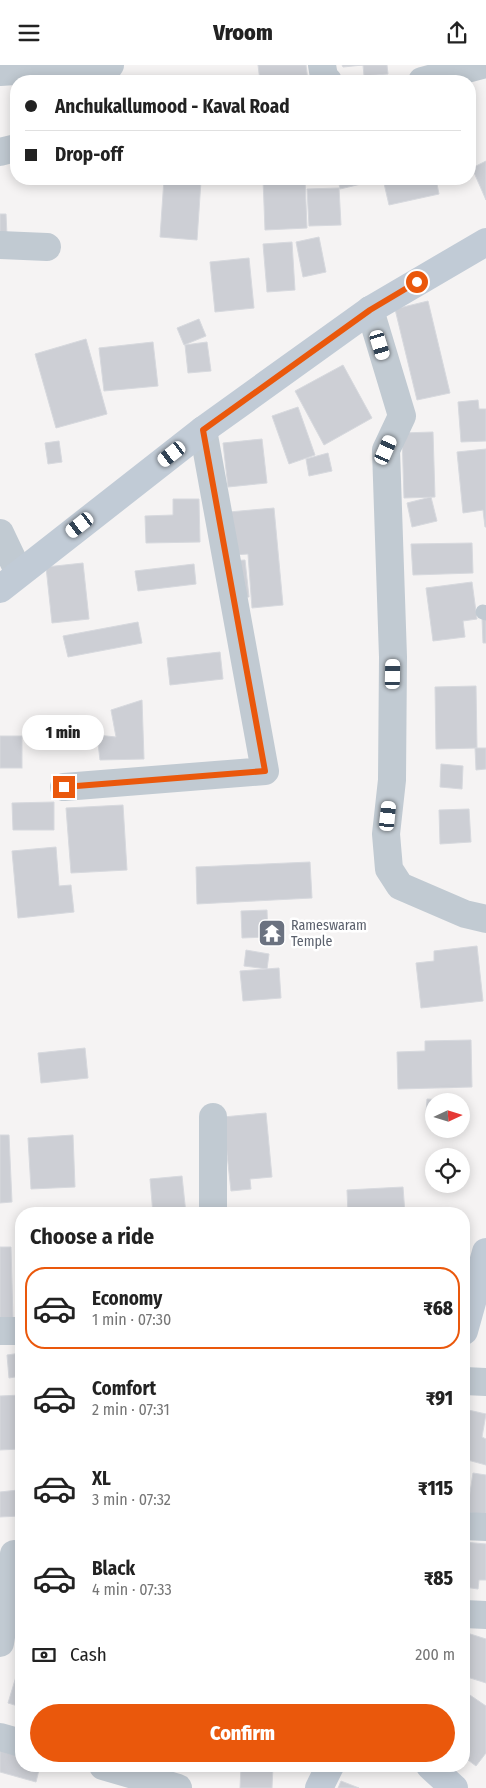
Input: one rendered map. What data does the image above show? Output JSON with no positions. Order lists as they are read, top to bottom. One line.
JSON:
{"places":{"temple":["Rameswaram Temple"]},"north":"right","page":{"header":"Vroom","banner":["Anchukallumood - Kaval Road","Drop-off"],"bubble":"1 min","heading":"Choose a ride","list":[{"name":"Economy","note":"1 min · 07:30","value":"₹68"},{"name":"Comfort","note":"2 min · 07:31","value":"₹91"},{"name":"XL","note":"3 min · 07:32","value":"₹115"},{"name":"Black","note":"4 min · 07:33","value":"₹85"}],"pay":["Cash","200 m"],"buttons":"Confirm"}}
